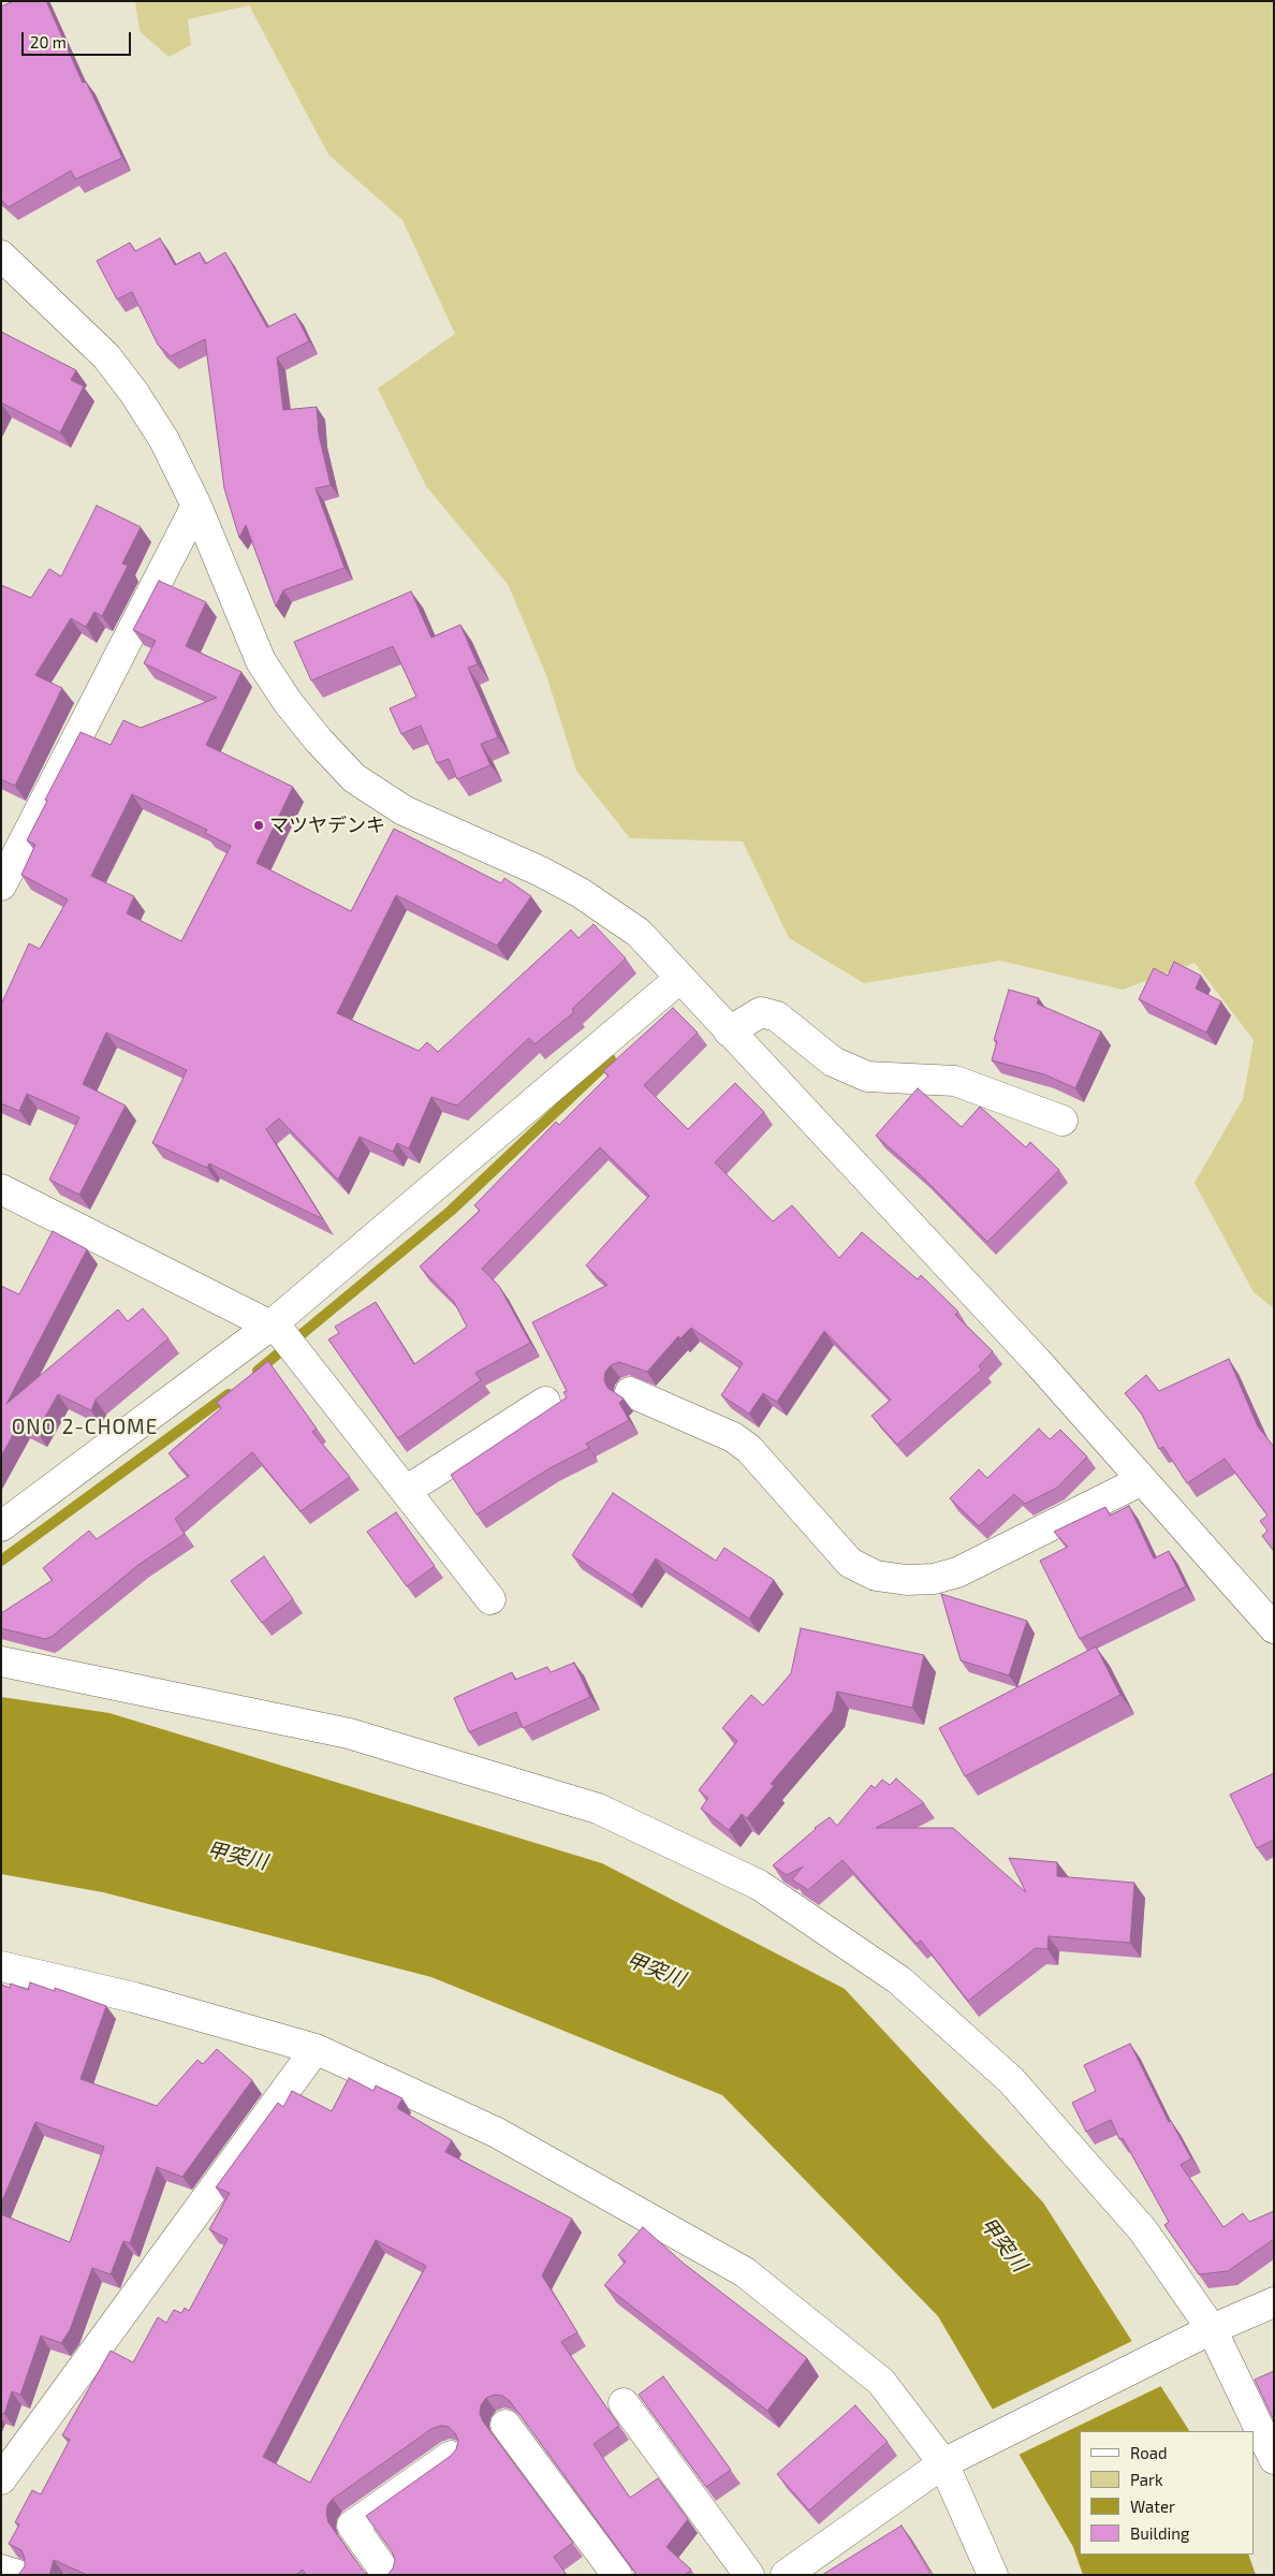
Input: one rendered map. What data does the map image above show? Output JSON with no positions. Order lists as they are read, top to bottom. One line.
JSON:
{"districts":["ONO 2-CHOME"],"water":["甲突川"],"places":["マツヤデンキ"],"legend":["Road","Park","Water","Building"],"scale_bar":"20 m"}
